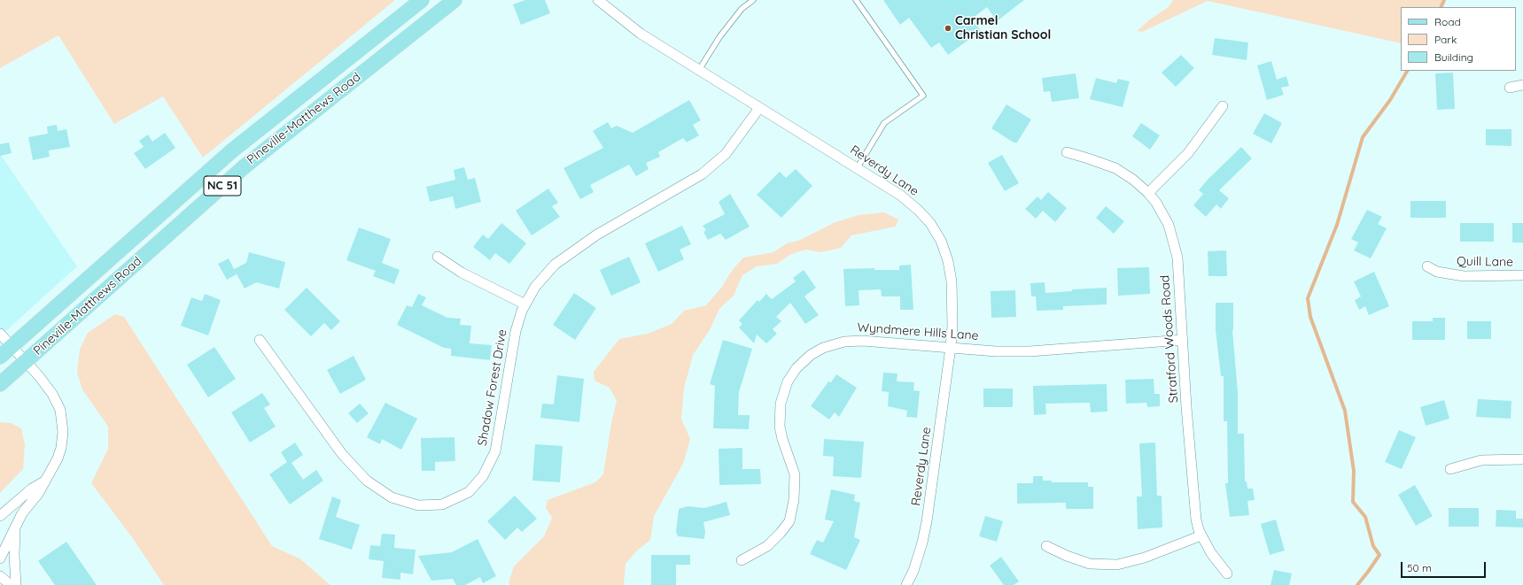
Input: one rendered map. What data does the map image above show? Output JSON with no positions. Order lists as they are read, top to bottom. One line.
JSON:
{"streets":{"main road":["Pineville-Matthews Road","NC 51"],"street":["Reverdy Lane","Quill Lane","Wyndmere Hills Lane","Stratford Woods Road","Shadow Forest Drive"]},"crossings":[["Reverdy Lane","Wyndmere Hills Lane"],["Reverdy Lane","Shadow Forest Drive"],["Wyndmere Hills Lane","Stratford Woods Road"]],"places":["Carmel Christian School"],"legend":["Road","Park","Building"],"scale_bar":"50 m"}
